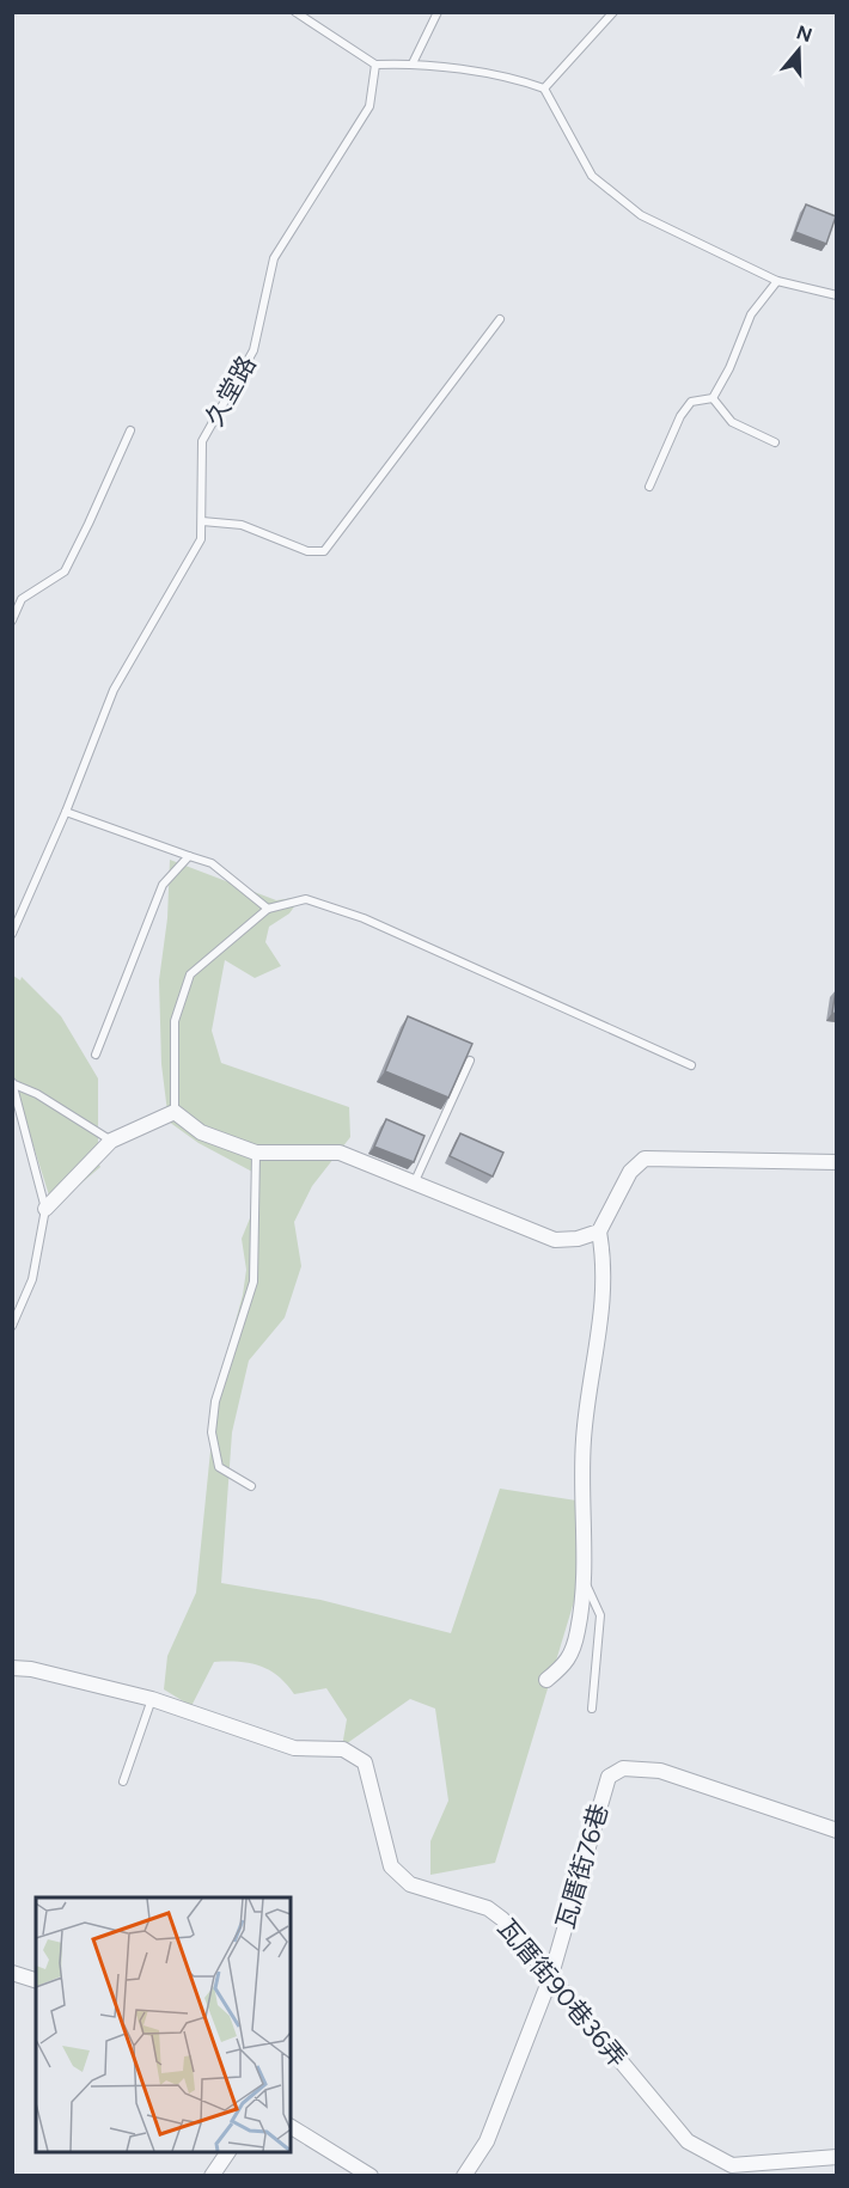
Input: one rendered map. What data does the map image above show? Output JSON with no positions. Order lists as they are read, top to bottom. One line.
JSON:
{"streets":{"street":["瓦厝街76巷","瓦厝街90巷36弄"],"lane":["久堂路"]},"crossings":[["瓦厝街76巷","瓦厝街90巷36弄"]],"north":"top"}
